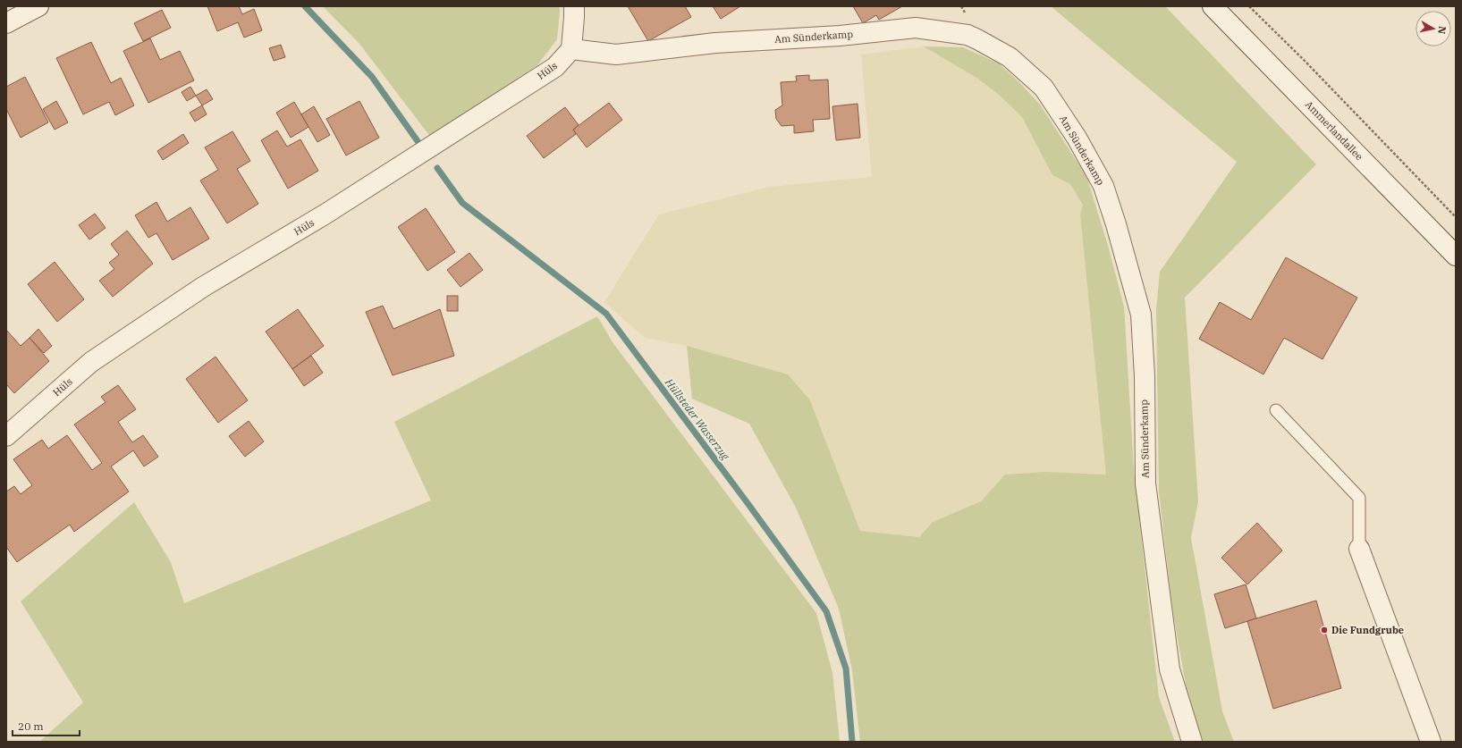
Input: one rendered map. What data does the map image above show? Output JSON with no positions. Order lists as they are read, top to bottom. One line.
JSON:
{"streets":{"street":["Am Sünderkamp","Hüls","Ammerlandallee"]},"crossings":[["Am Sünderkamp","Hüls"]],"water":["Hüllsteder Wasserzug"],"places":["Die Fundgrube"],"scale_bar":"20 m","north":"right"}
